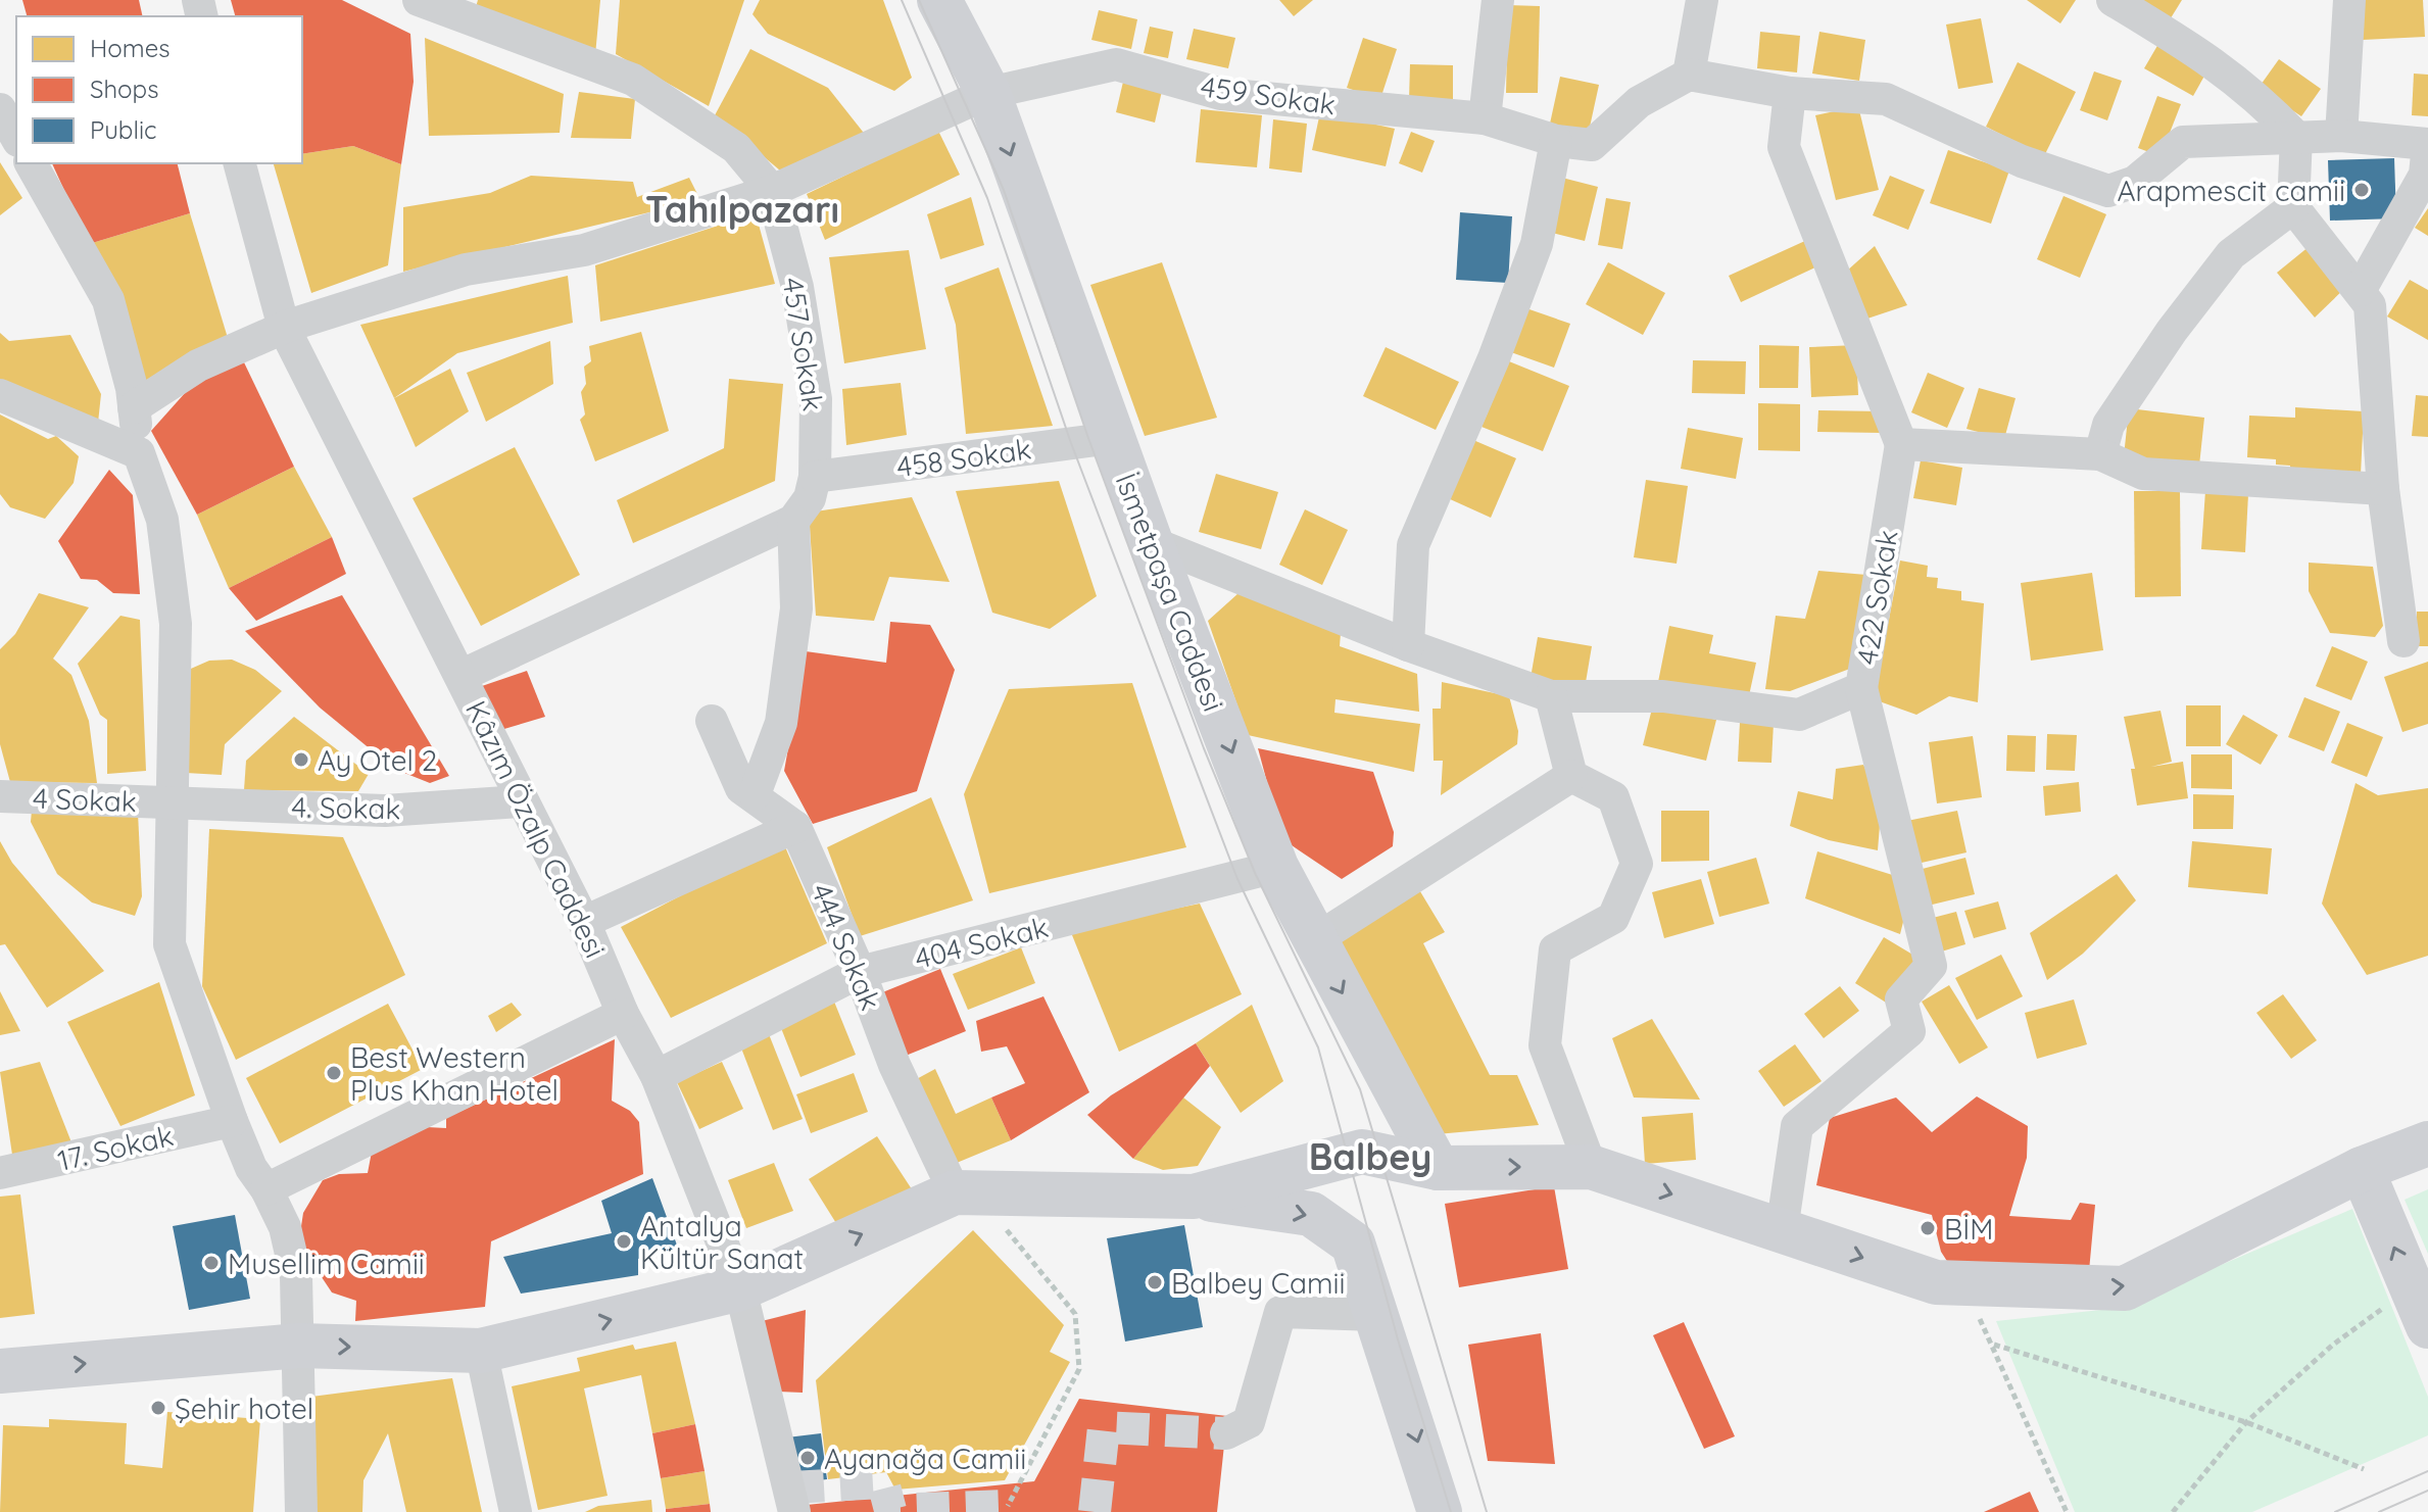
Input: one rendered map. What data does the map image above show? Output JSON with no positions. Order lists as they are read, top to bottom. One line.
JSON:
{"streets":{"main road":["İsmetpaşa Caddesi"],"street":["459 Sokak","457 Sokak","458 Sokak","422 Sokak","4 Sokak","4. Sokak","Kâzım Özalp Caddesi","404 Sokak","444 Sokak","17. Sokak"]},"crossings":[["459 Sokak","457 Sokak"],["459 Sokak","İsmetpaşa Caddesi"],["459 Sokak","Kâzım Özalp Caddesi"],["457 Sokak","458 Sokak"],["457 Sokak","444 Sokak"],["458 Sokak","İsmetpaşa Caddesi"],["458 Sokak","Kâzım Özalp Caddesi"],["İsmetpaşa Caddesi","422 Sokak"],["İsmetpaşa Caddesi","404 Sokak"],["4 Sokak","4. Sokak"],["4. Sokak","Kâzım Özalp Caddesi"],["Kâzım Özalp Caddesi","404 Sokak"],["404 Sokak","444 Sokak"]],"one_way":["İsmetpaşa Caddesi"],"districts":["Tahılpazarı","Balbey"],"places":["Arapmescit camii","Ay Otel 2","Best Western Plus Khan Hotel","BİM","Antalya Kültür Sanat","Musellim Camii","Balbey Camii","Şehir hotel","Ayanağa Camii"],"legend":["Homes","Shops","Public"]}
